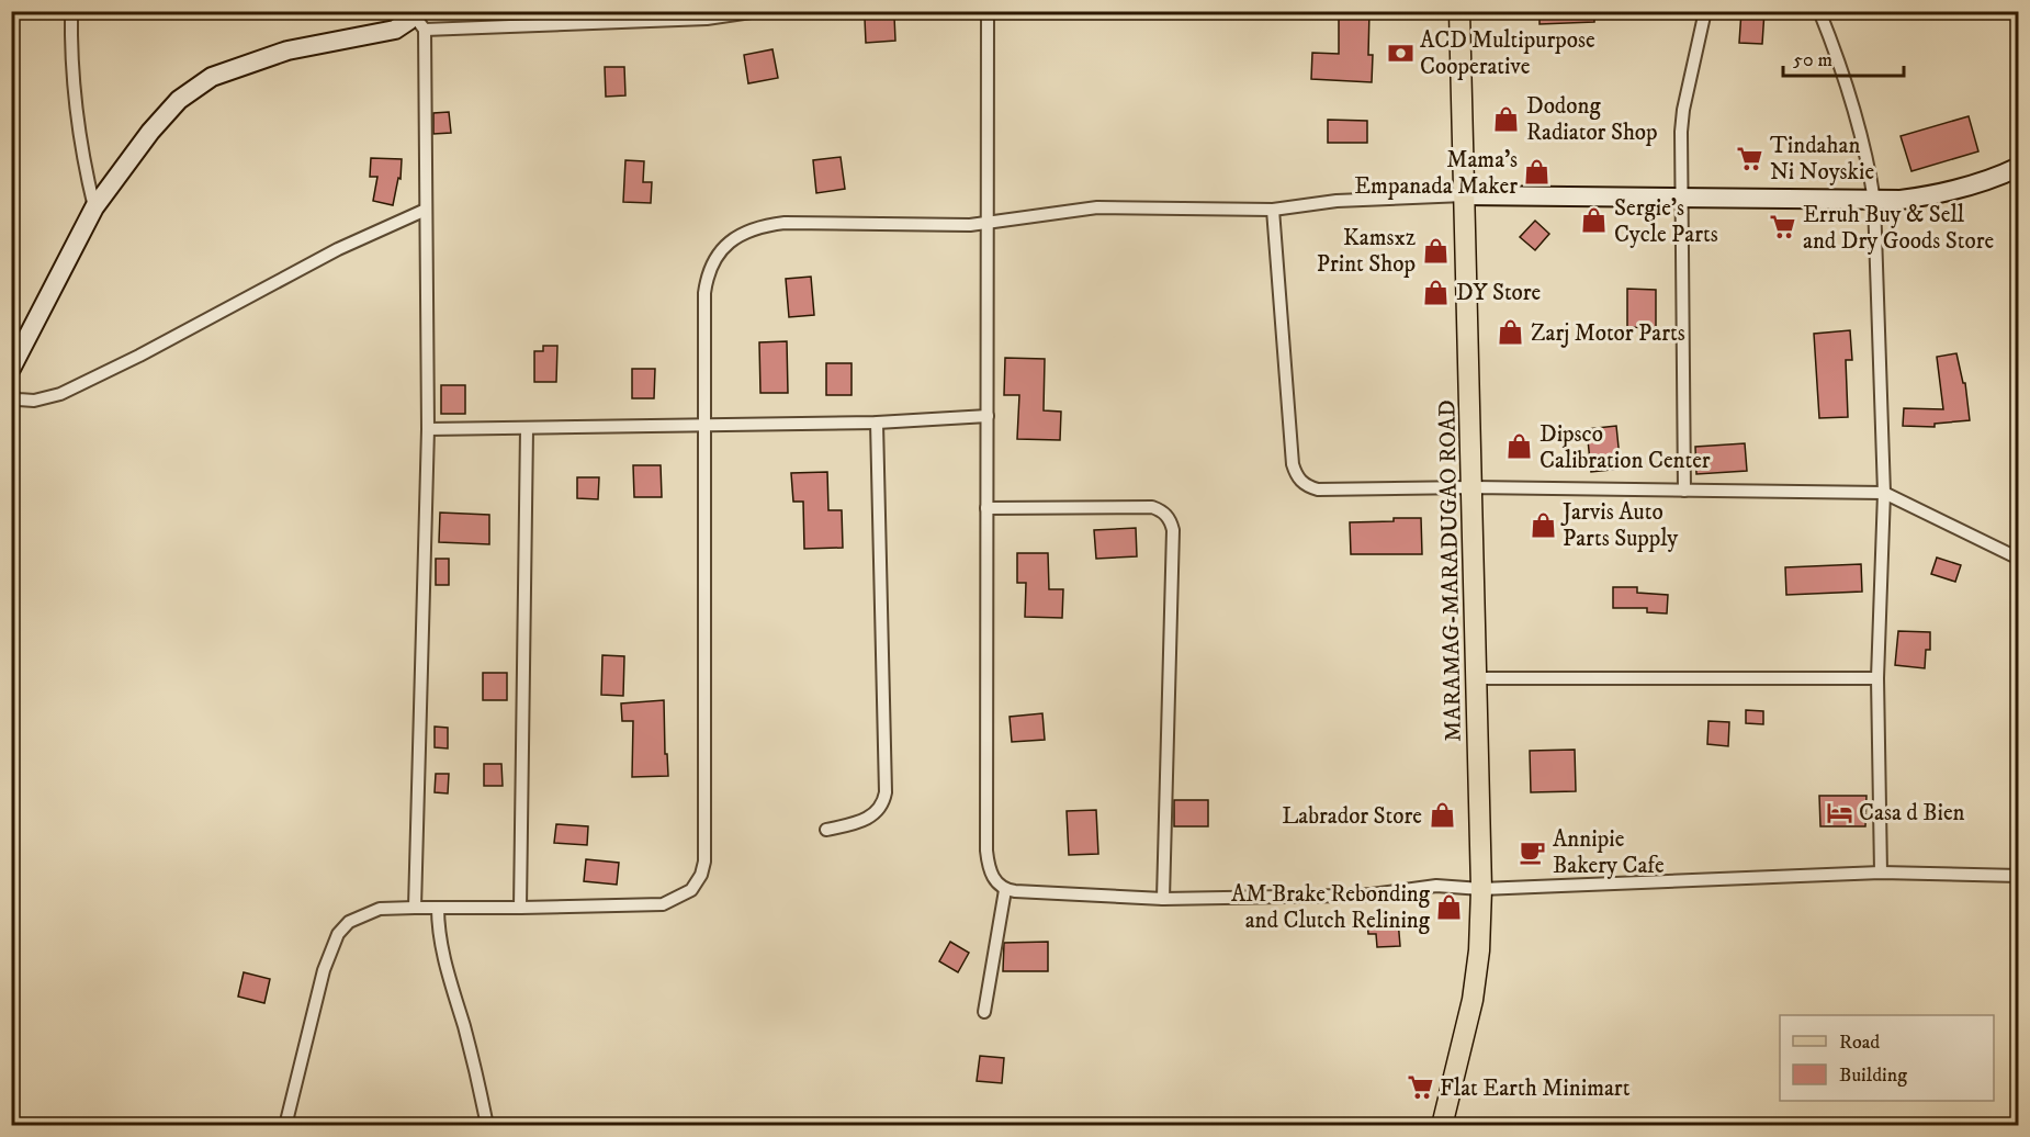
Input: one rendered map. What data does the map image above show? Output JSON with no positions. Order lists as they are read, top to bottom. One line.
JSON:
{"streets":{"main road":["MARAMAG-MARADUGAO ROAD"]},"places":{"bank":["ACD Multipurpose Cooperative"],"shop":["Dodong Radiator Shop","Mama's Empanada Maker","Sergie's Cycle Parts","Kamsxz Print Shop","DY Store","Zarj Motor Parts","Dipsco Calibration Center","Jarvis Auto Parts Supply","Labrador Store","AM Brake Rebonding and Clutch Relining"],"supermarket":["Tindahan Ni Noyskie","Erruh Buy & Sell and Dry Goods Store","Flat Earth Minimart"],"hotel":["Casa d Bien"],"cafe":["Annipie Bakery Cafe"]},"legend":["Road","Building"],"scale_bar":"50 m"}
